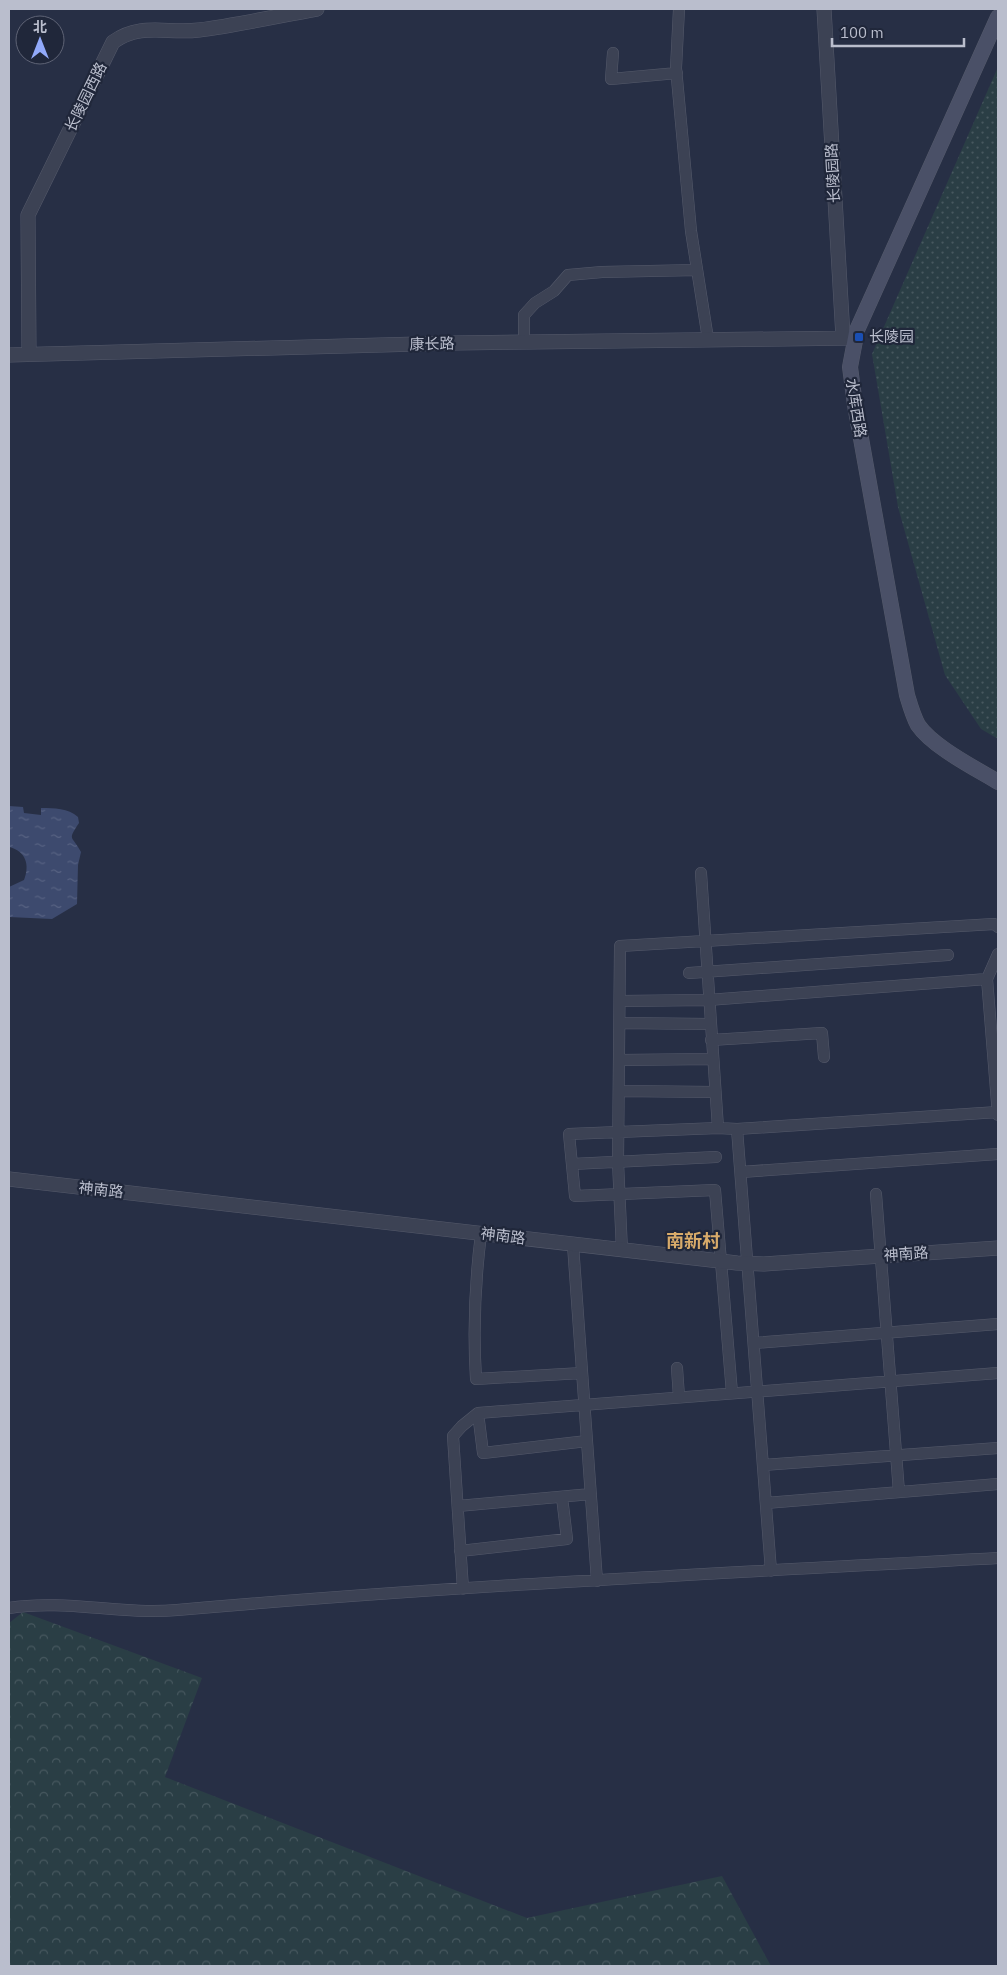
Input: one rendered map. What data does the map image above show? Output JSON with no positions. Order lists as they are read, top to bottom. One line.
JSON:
{"streets":{"main road":["水库西路"],"street":["长陵园西路","长陵园路","康长路","神南路"]},"crossings":[["长陵园西路","康长路"],["长陵园路","康长路"],["长陵园路","水库西路"],["康长路","水库西路"]],"districts":["南新村"],"places":{"transit":["长陵园"]},"scale_bar":"100 m","north":"top"}
